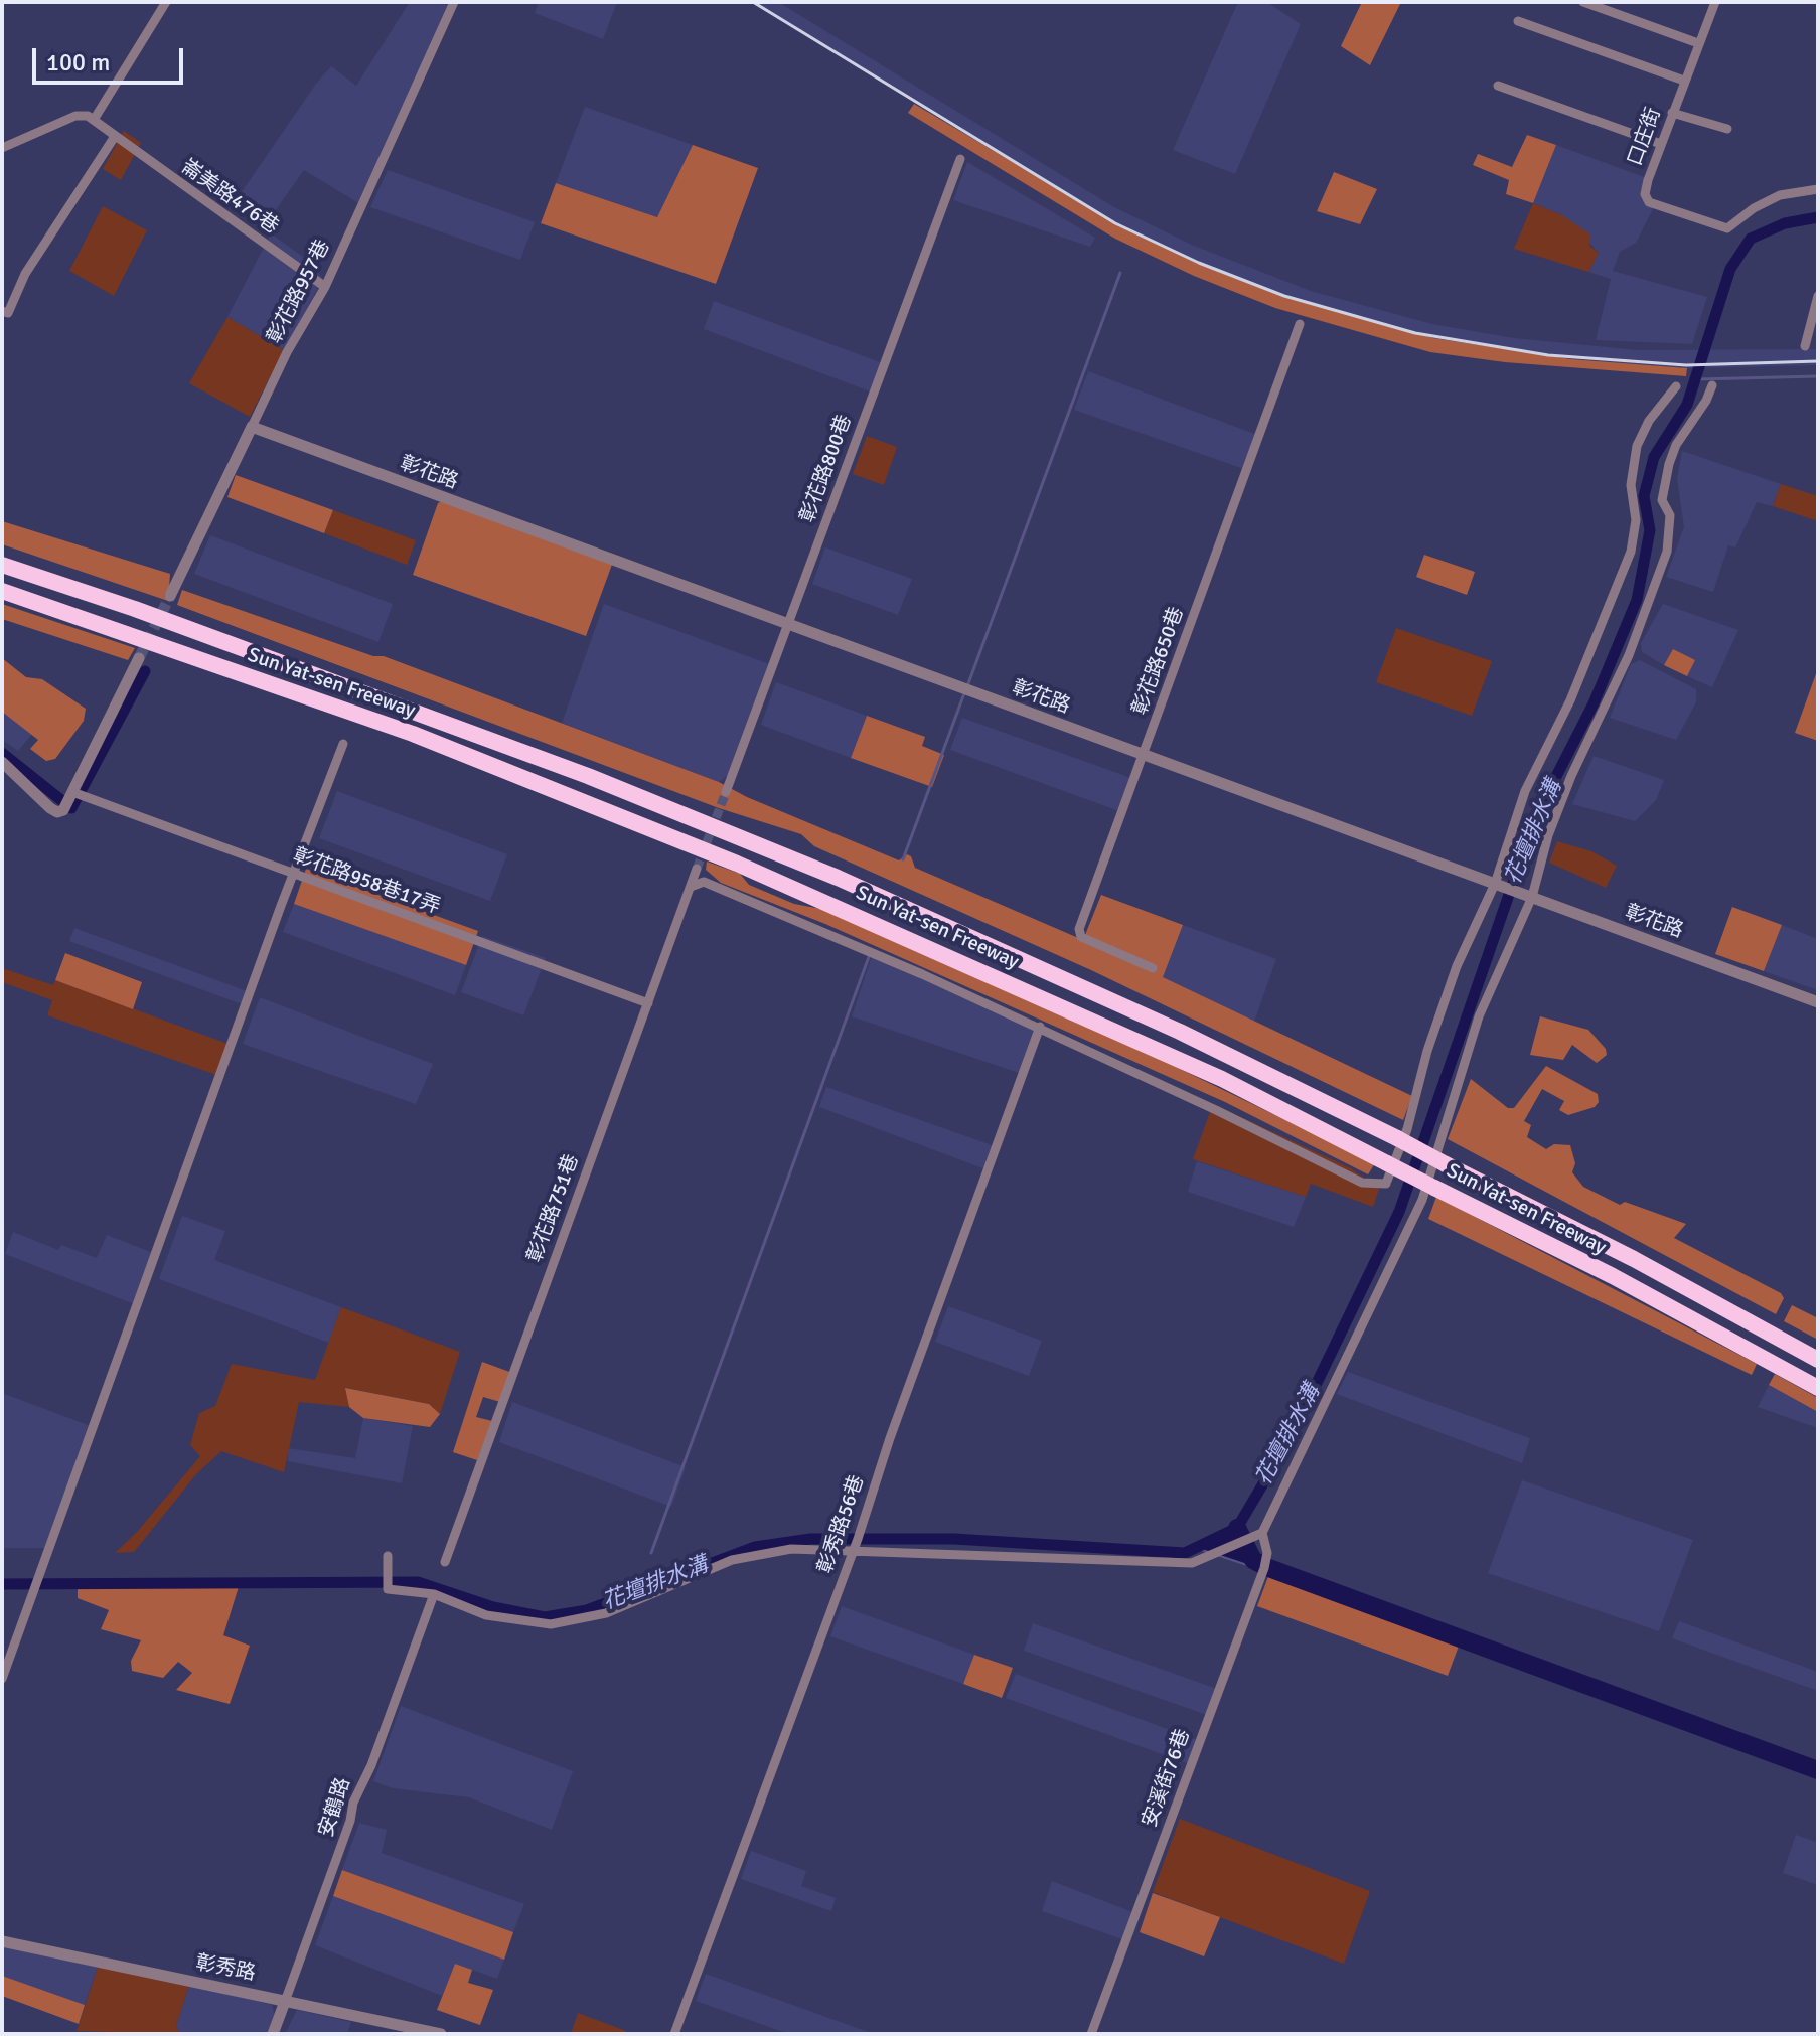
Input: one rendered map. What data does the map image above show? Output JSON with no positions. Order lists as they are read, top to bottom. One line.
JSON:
{"streets":{"highway":["Sun Yat-sen Freeway"],"street":["口庄街","崙美路476巷","彰花路957巷","彰花路800巷","彰花路","彰花路650巷","彰花路958巷17弄","彰花路751巷","彰秀路56巷","安溪街76巷","安鶴路","彰秀路"]},"crossings":[["崙美路476巷","彰花路957巷"],["彰花路957巷","彰花路"],["彰花路800巷","彰花路"],["彰花路","彰花路650巷"],["彰花路958巷17弄","彰花路751巷"],["安鶴路","彰秀路"]],"water":["花壇排水溝"],"scale_bar":"100 m"}
